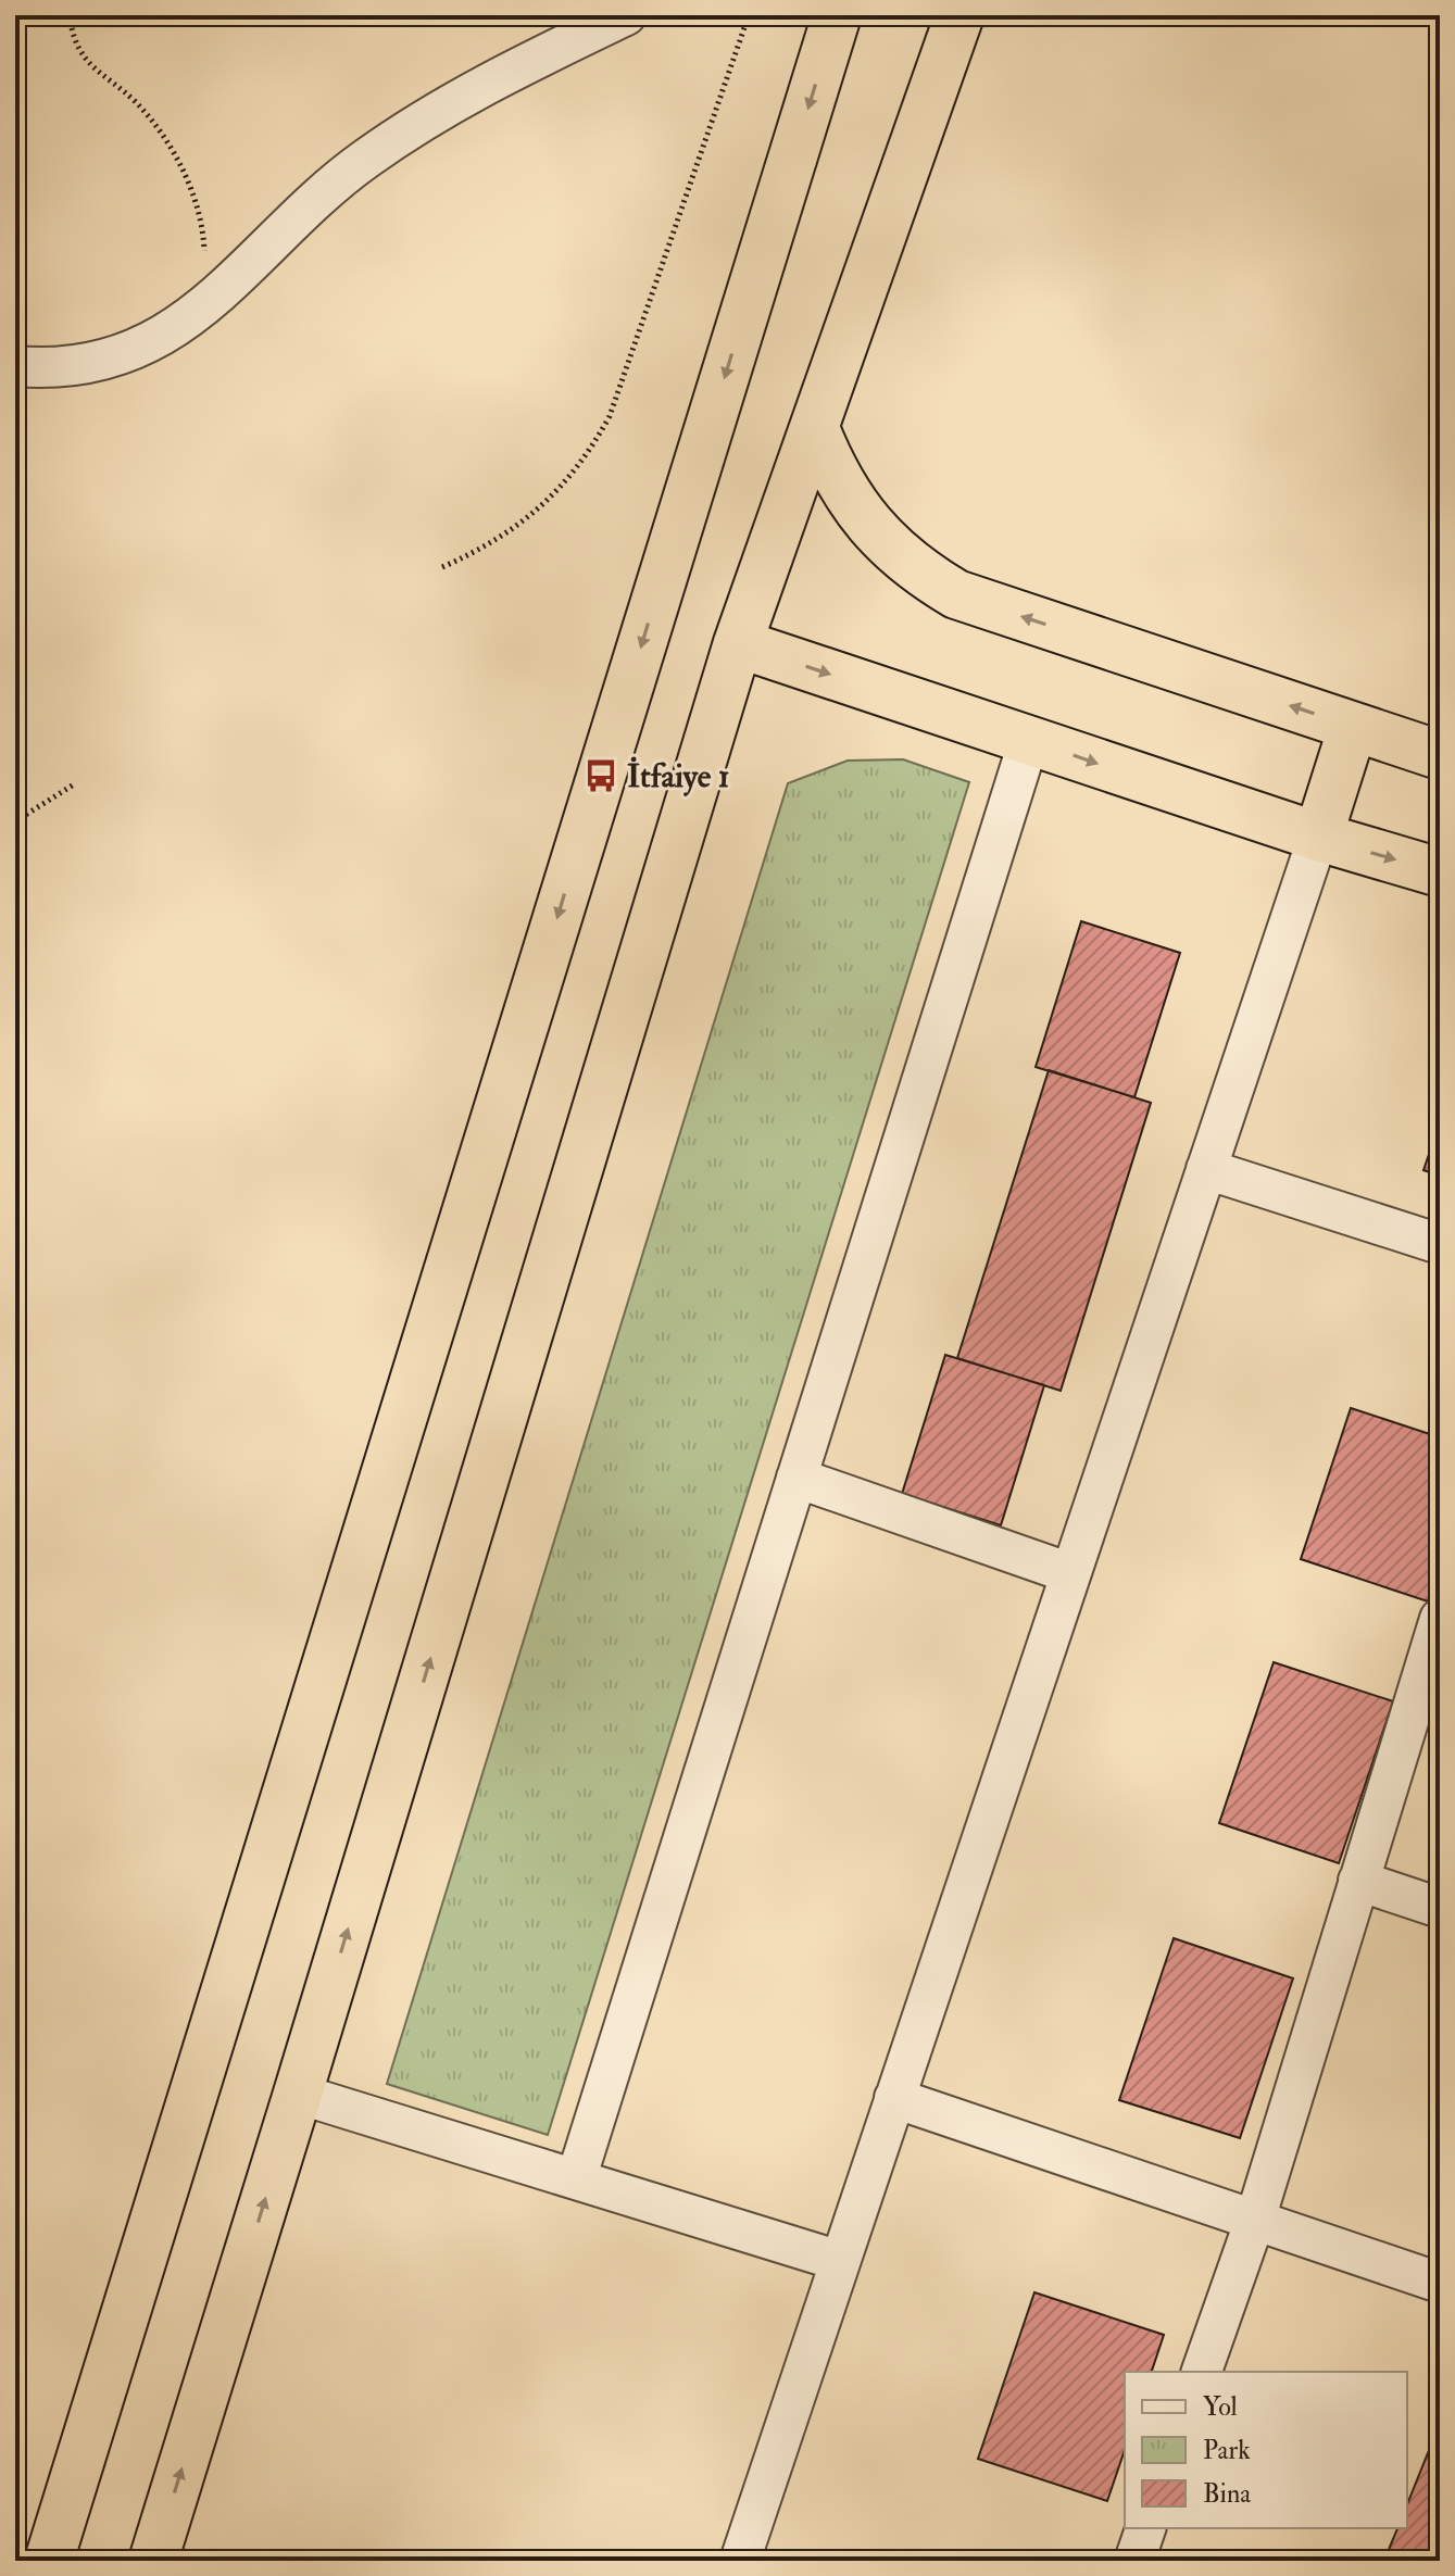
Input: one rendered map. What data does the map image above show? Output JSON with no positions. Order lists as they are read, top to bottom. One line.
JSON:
{"places":{"bus stop":["İtfaiye 1"]},"legend":["Yol","Park","Bina"]}
